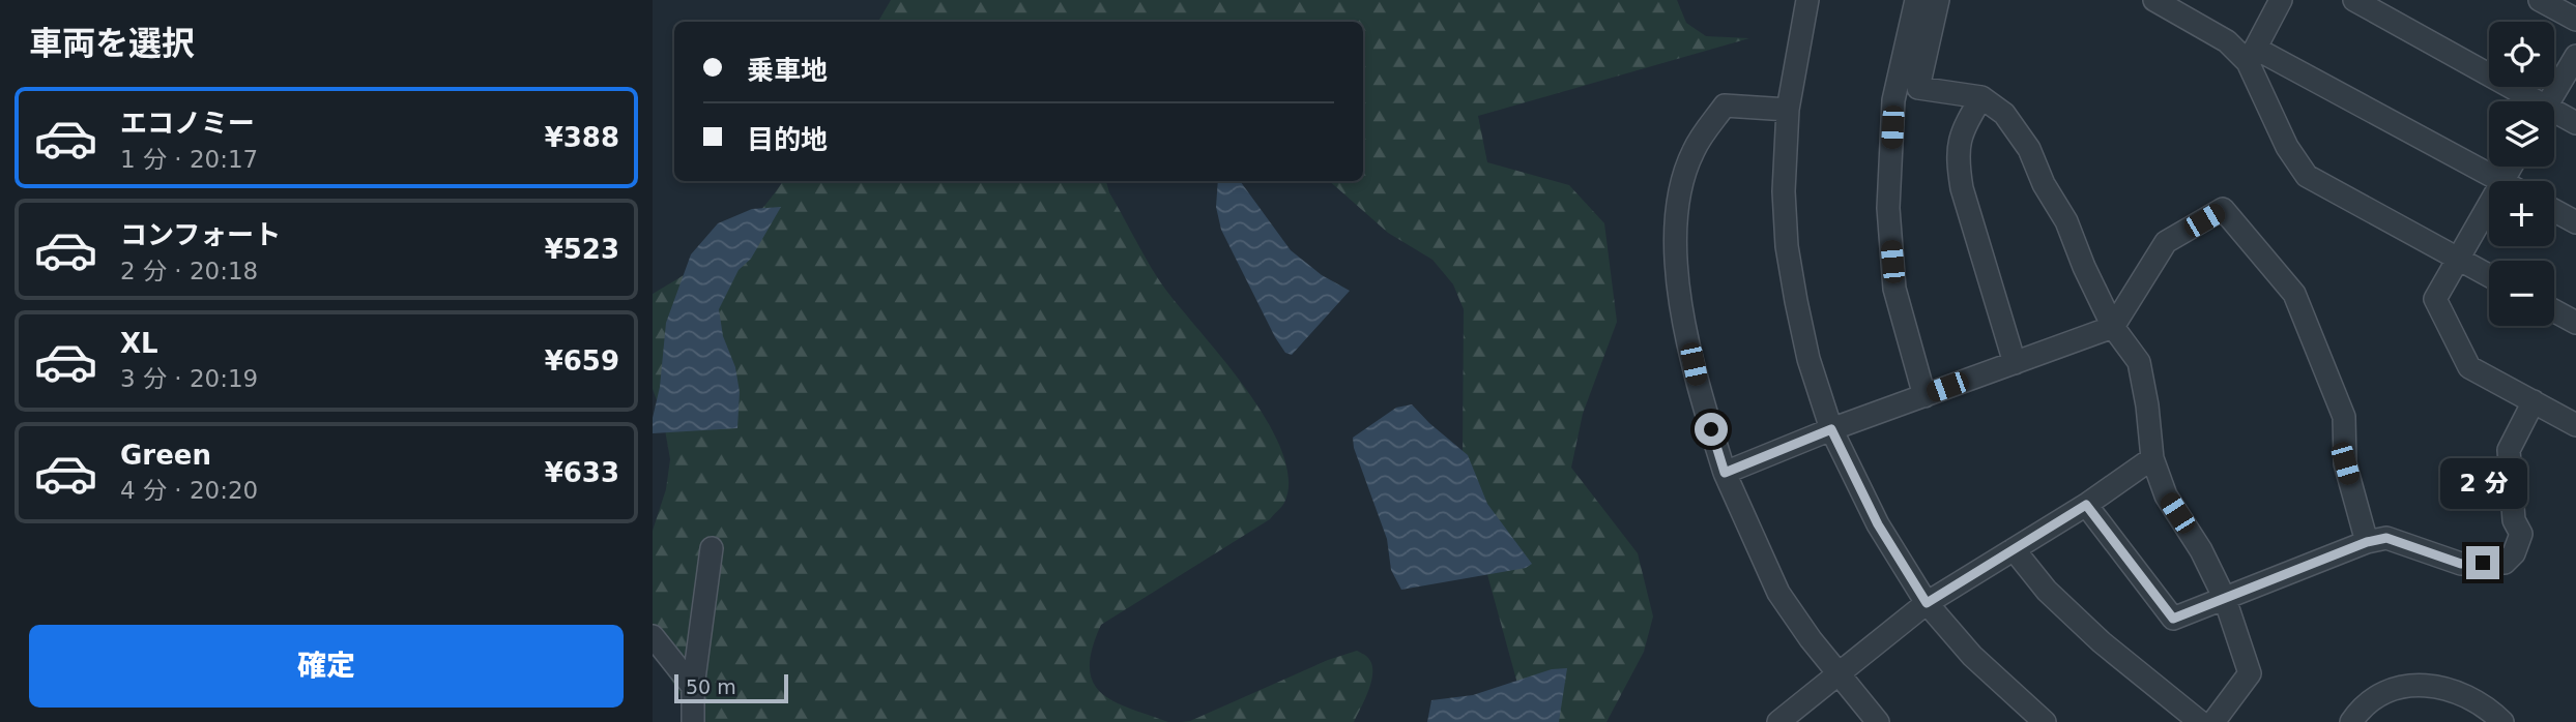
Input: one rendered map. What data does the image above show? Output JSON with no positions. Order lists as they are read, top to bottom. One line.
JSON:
{"scale_bar":"50 m","page":{"heading":"車両を選択","map_buttons":["+","−"],"banner":["乗車地","目的地"],"list":[{"name":"エコノミー","note":"1 分 · 20:17","value":"¥388"},{"name":"コンフォート","note":"2 分 · 20:18","value":"¥523"},{"name":"XL","note":"3 分 · 20:19","value":"¥659"},{"name":"Green","note":"4 分 · 20:20","value":"¥633"}],"bubble":"2 分","buttons":"確定","scale":"50 m"}}
